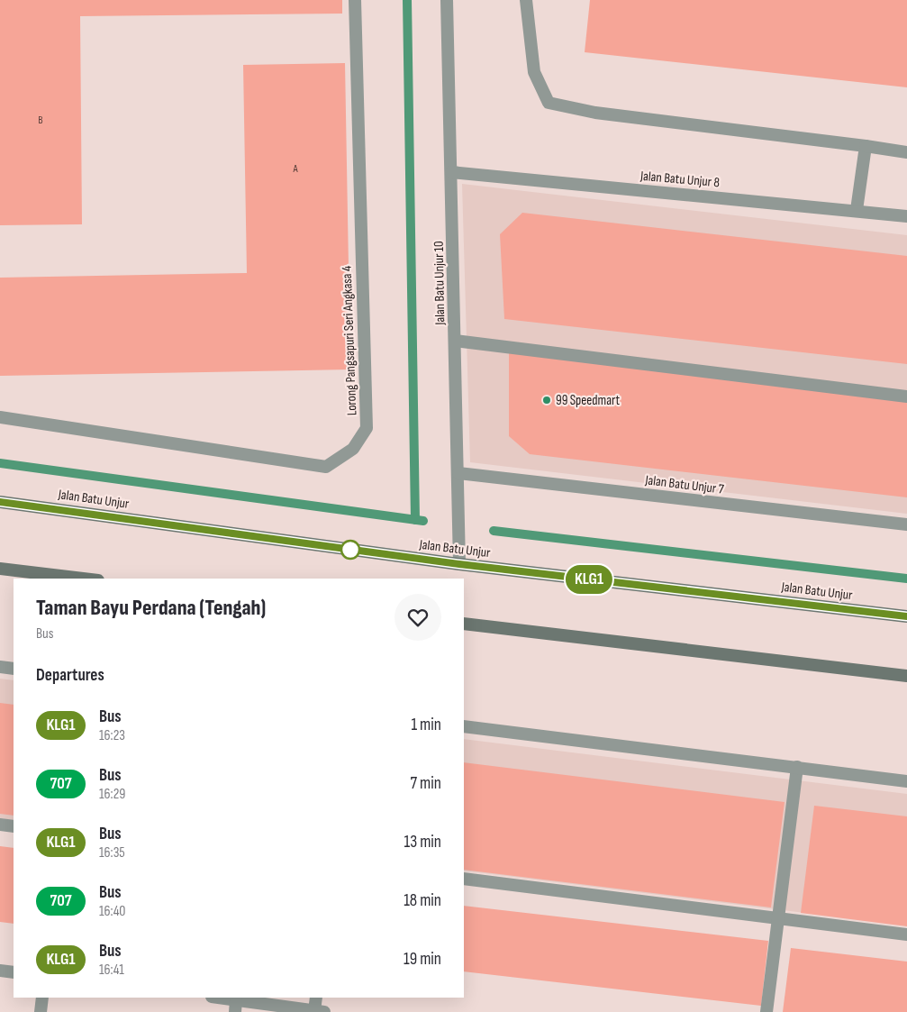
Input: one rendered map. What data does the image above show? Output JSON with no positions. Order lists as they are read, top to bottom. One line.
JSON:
{"streets":{"main road":["Jalan Batu Unjur"],"street":["Jalan Batu Unjur 8","Jalan Batu Unjur 10","Lorong Pangsapuri Seri Angkasa 4","Jalan Batu Unjur 7"]},"crossings":[["Jalan Batu Unjur 8","Jalan Batu Unjur 10"],["Jalan Batu Unjur 10","Jalan Batu Unjur 7"],["Jalan Batu Unjur 10","Jalan Batu Unjur"]],"places":["99 Speedmart"],"lines":["bus line KLG1"],"house_numbers":["B","A"],"page":{"on_map":"KLG1","heading":[["Taman Bayu Perdana (Tengah)","Bus"],"Departures"],"list":[{"mark":"KLG1","name":"Bus","note":"16:23","value":"1 min"},{"mark":"707","name":"Bus","note":"16:29","value":"7 min"},{"mark":"KLG1","name":"Bus","note":"16:35","value":"13 min"},{"mark":"707","name":"Bus","note":"16:40","value":"18 min"},{"mark":"KLG1","name":"Bus","note":"16:41","value":"19 min"}]}}
